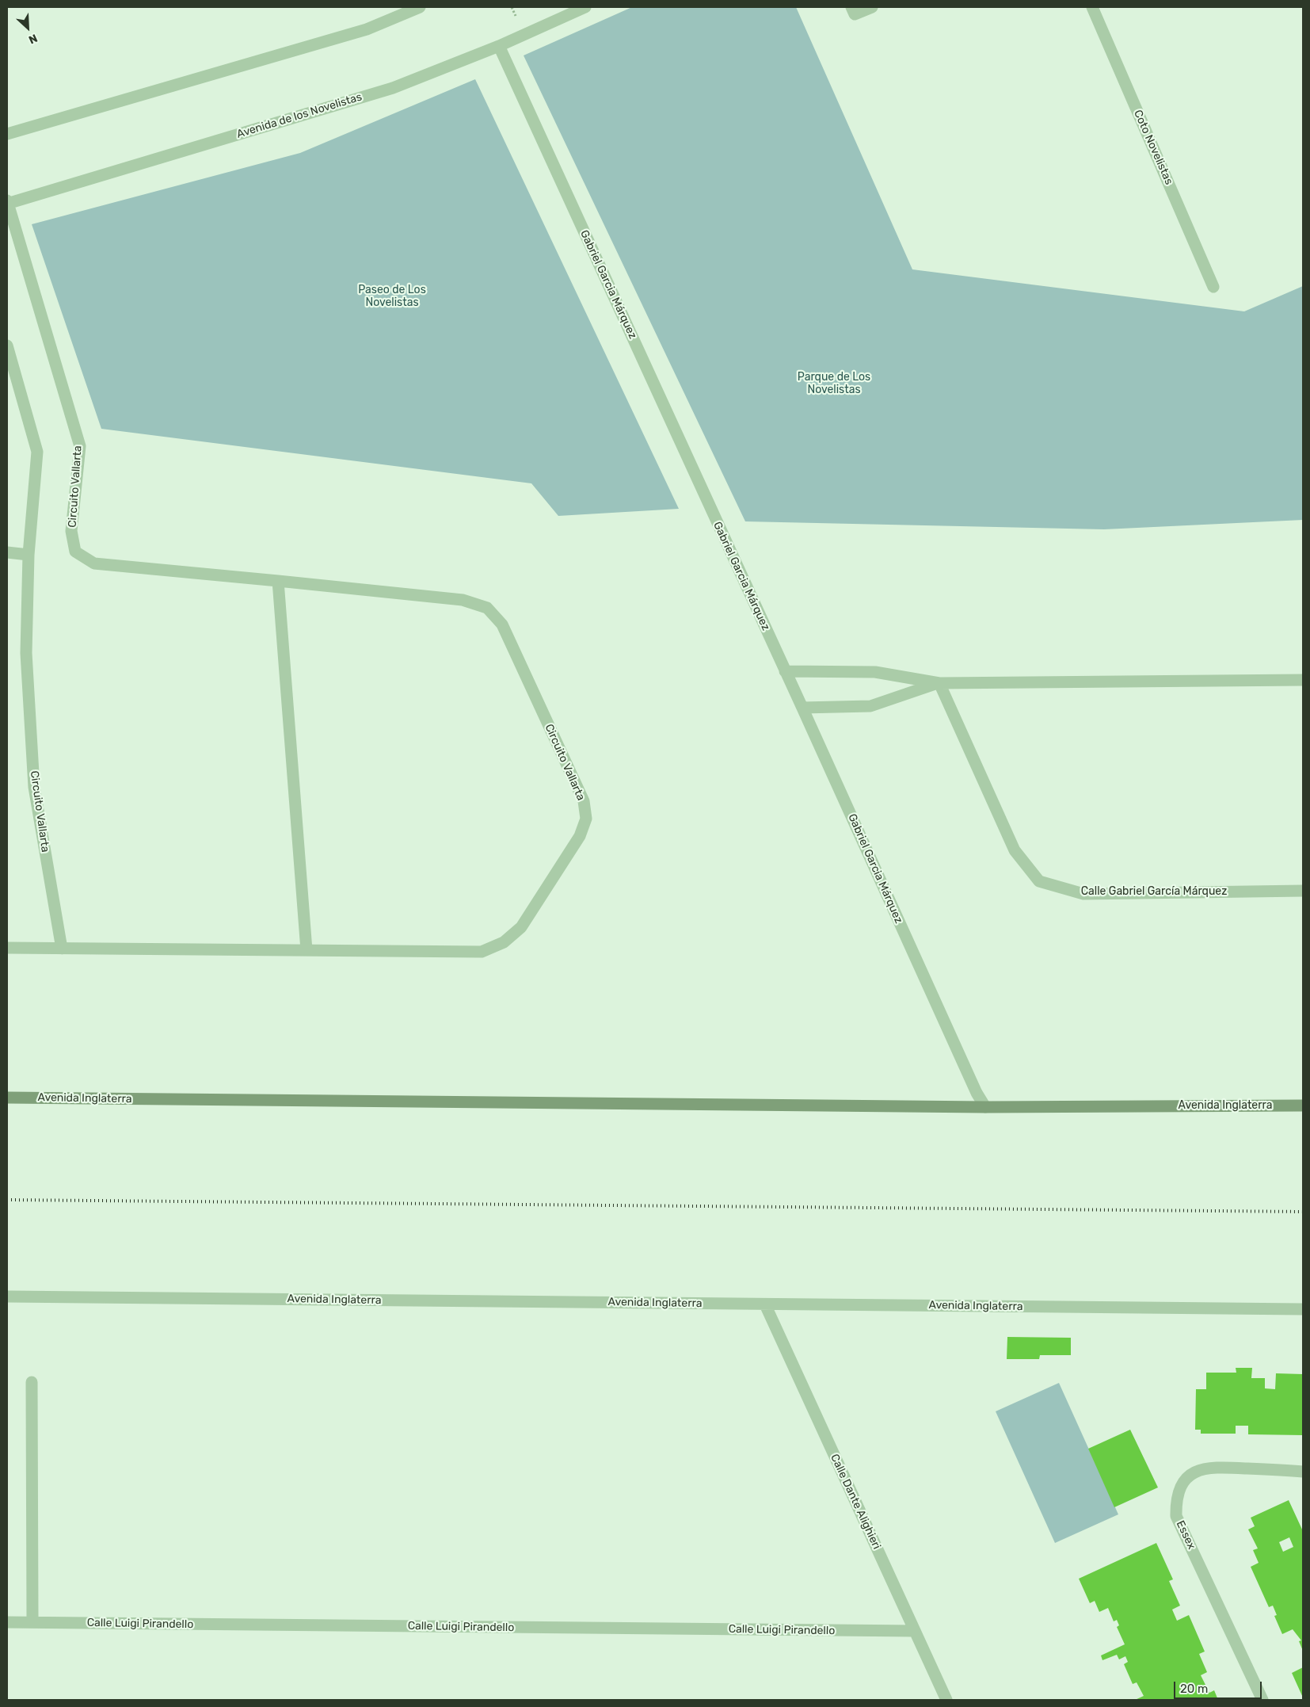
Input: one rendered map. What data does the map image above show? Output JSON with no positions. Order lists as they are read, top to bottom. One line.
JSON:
{"streets":{"street":["Avenida de los Novelistas","Coto Novelistas","Gabriel Garcia Márquez","Circuito Vallarta","Calle Gabriel García Márquez","Avenida Inglaterra","Calle Dante Alighieri","Essex","Calle Luigi Pirandello"]},"crossings":[["Avenida de los Novelistas","Gabriel Garcia Márquez"],["Avenida de los Novelistas","Circuito Vallarta"],["Gabriel Garcia Márquez","Avenida Inglaterra"],["Avenida Inglaterra","Calle Dante Alighieri"],["Calle Dante Alighieri","Calle Luigi Pirandello"]],"parks":["Paseo de Los Novelistas","Parque de Los Novelistas"],"scale_bar":"20 m","north":"bottom right"}
